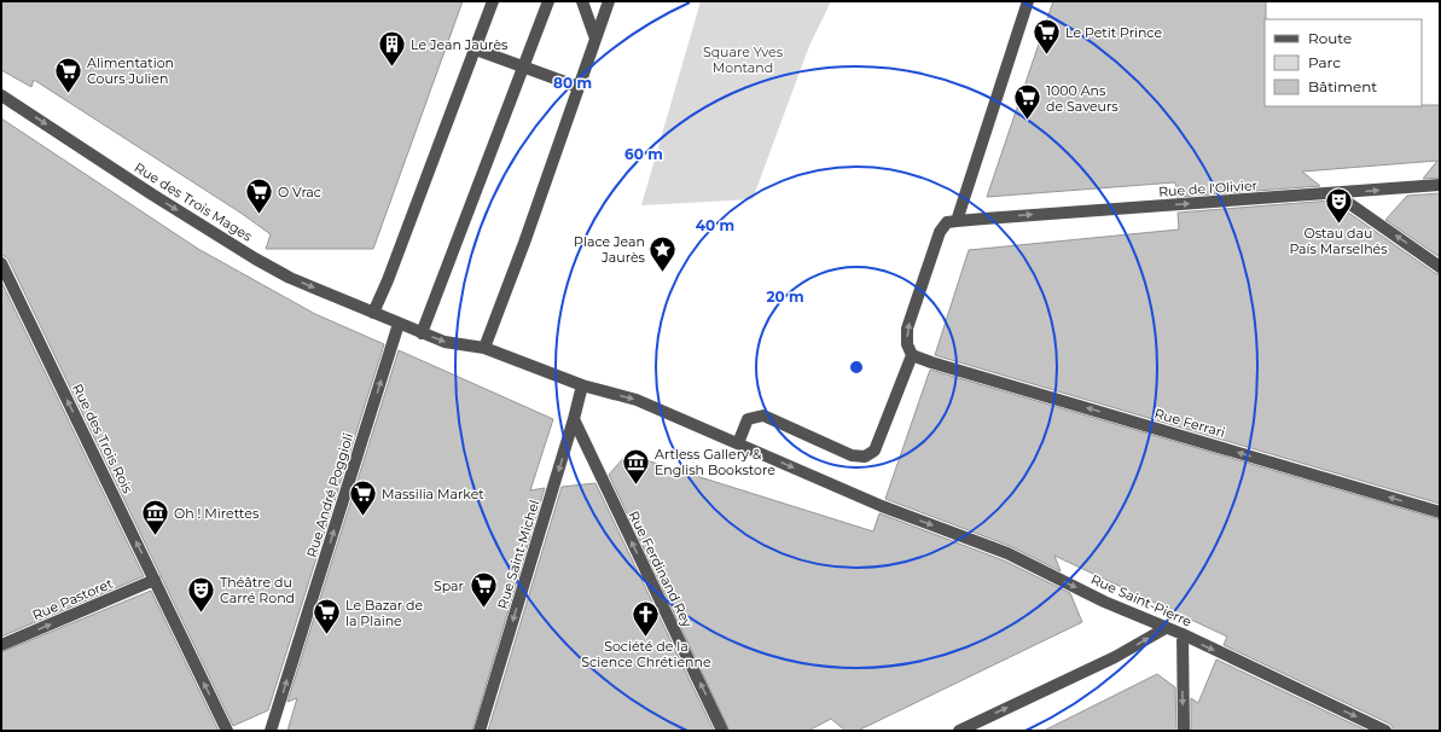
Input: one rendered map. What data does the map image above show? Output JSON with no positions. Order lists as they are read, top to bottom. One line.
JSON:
{"streets":{"street":["Rue de l'Olivier","Rue des Trois Mages","Rue Ferrari","Rue des Trois Rois","Rue André Poggioli","Rue Saint-Michel","Rue Ferdinand Rey","Rue Pastoret","Rue Saint-Pierre"]},"crossings":[["Rue des Trois Rois","Rue Pastoret"],["Rue Saint-Michel","Rue Ferdinand Rey"]],"one_way":["Rue de l'Olivier","Rue des Trois Mages","Rue Ferrari","Rue des Trois Rois","Rue André Poggioli","Rue Saint-Michel","Rue Ferdinand Rey","Rue Pastoret","Rue Saint-Pierre"],"parks":["Square Yves Montand"],"places":{"supermarket":["Le Petit Prince","Alimentation Cours Julien","1000 Ans de Saveurs","O Vrac","Massilia Market","Spar","Le Bazar de la Plaine"],"building":["Le Jean Jaurès"],"theatre":["Ostau dau País Marselhés","Théâtre du Carré Rond"],"place":["Place Jean Jaurès"],"museum":["Artless Gallery & English Bookstore","Oh ! Mirettes"],"church":["Société de la Science Chrétienne"]},"legend":["Route","Parc","Bâtiment"],"rings":["80 m","60 m","40 m","20 m"]}
